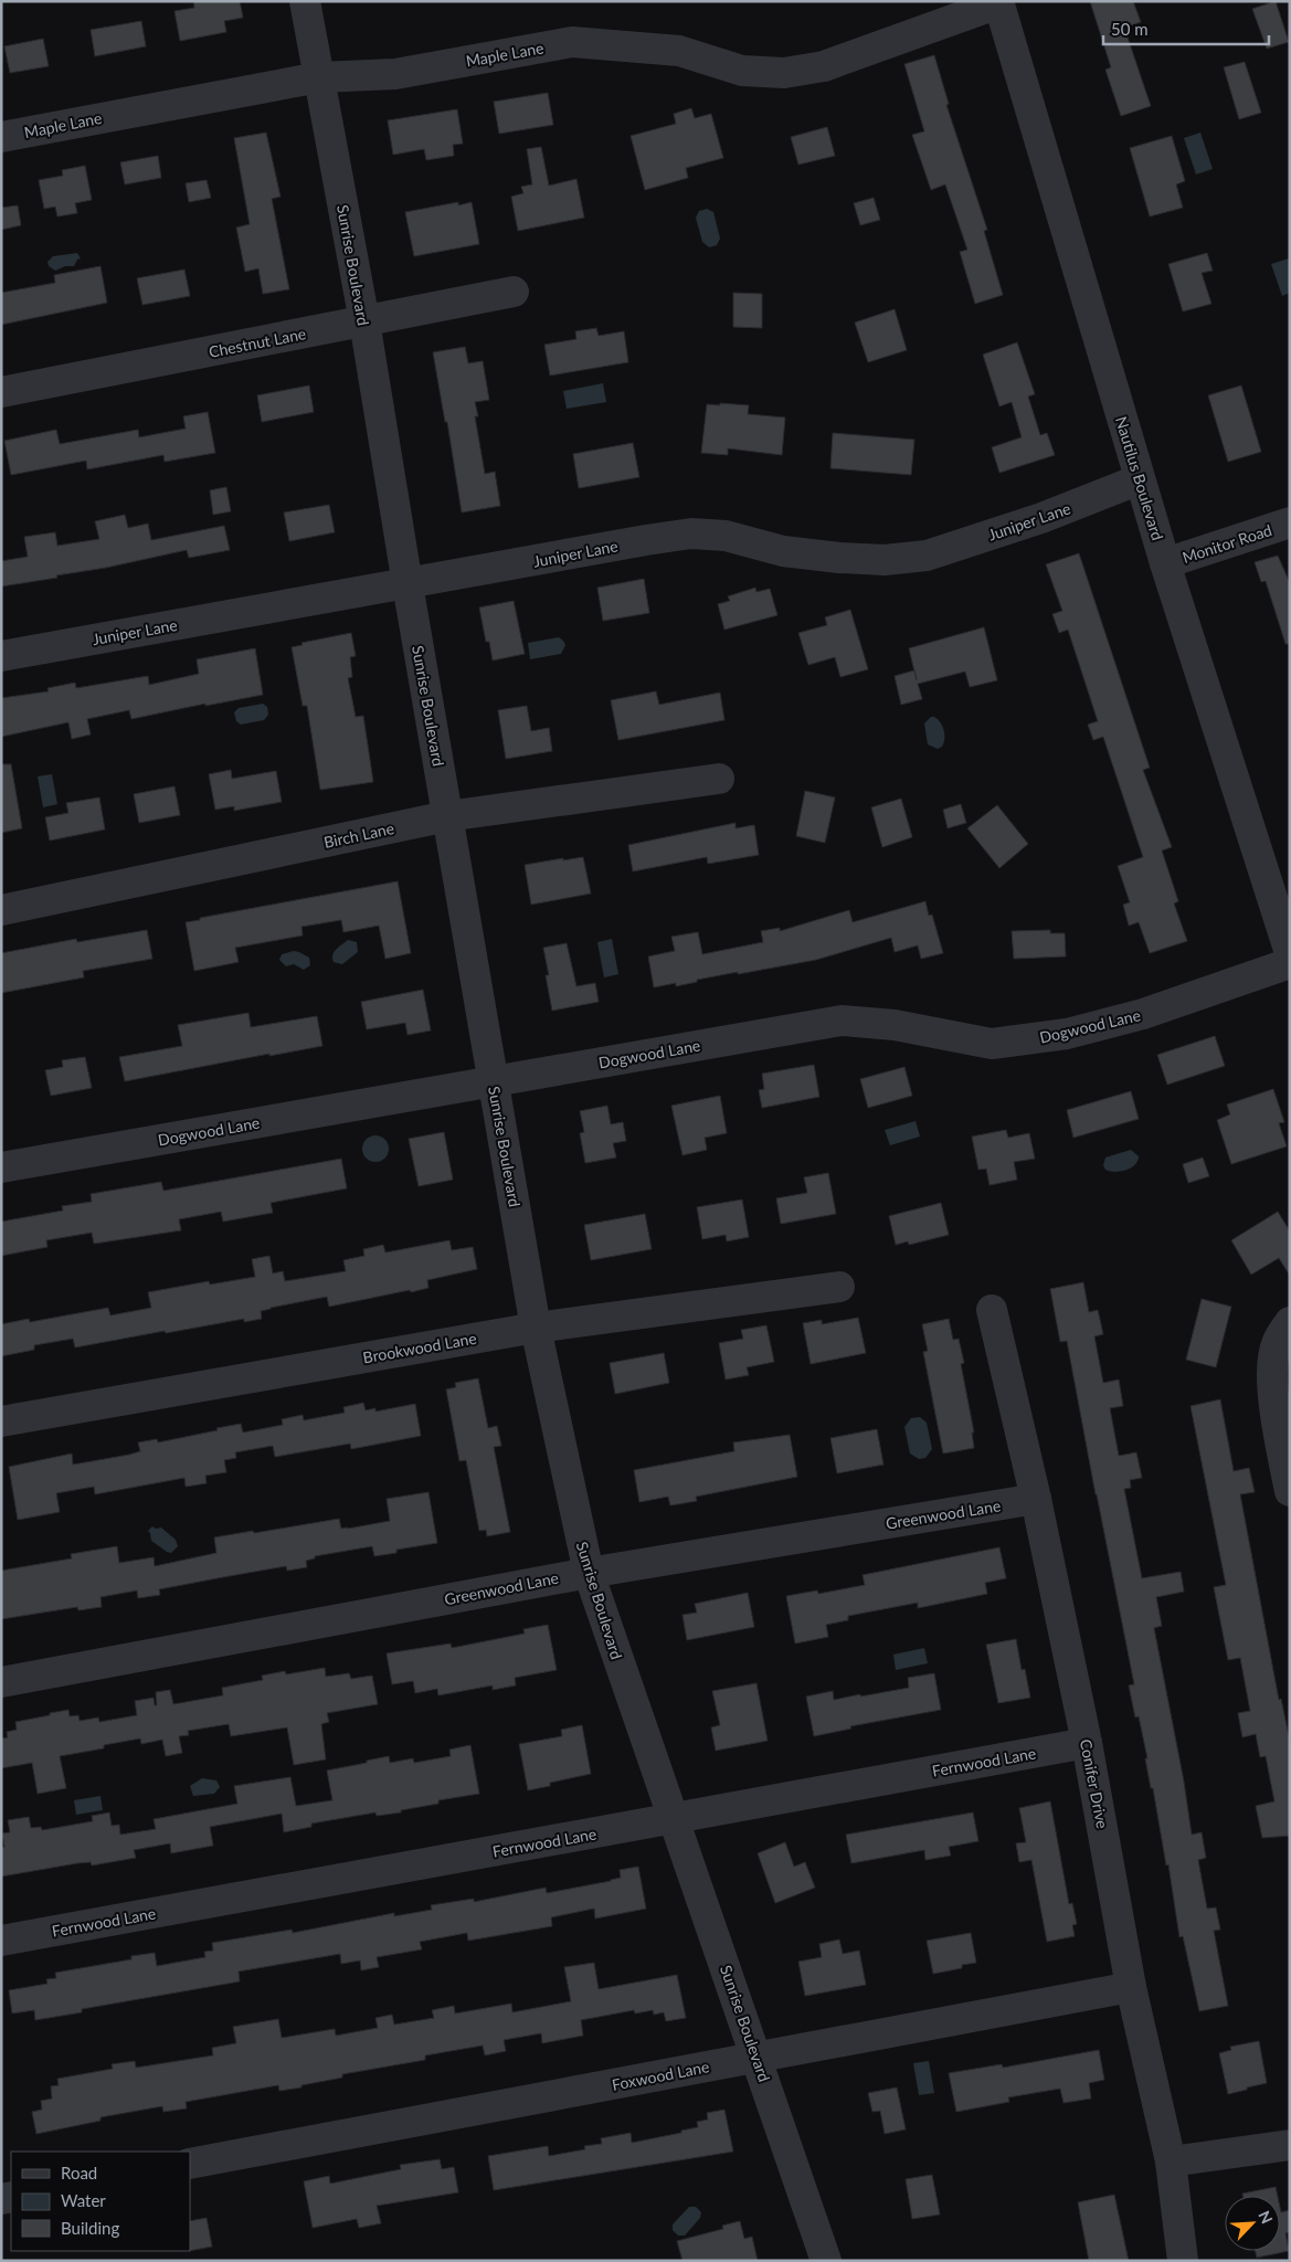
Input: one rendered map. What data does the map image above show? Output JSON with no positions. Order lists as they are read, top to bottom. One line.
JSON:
{"streets":{"street":["Maple Lane","Sunrise Boulevard","Chestnut Lane","Nautilus Boulevard","Juniper Lane","Monitor Road","Birch Lane","Dogwood Lane","Brookwood Lane","Greenwood Lane","Fernwood Lane","Conifer Drive","Foxwood Lane"]},"crossings":[["Maple Lane","Sunrise Boulevard"],["Maple Lane","Nautilus Boulevard"],["Sunrise Boulevard","Chestnut Lane"],["Sunrise Boulevard","Juniper Lane"],["Sunrise Boulevard","Birch Lane"],["Sunrise Boulevard","Dogwood Lane"],["Sunrise Boulevard","Brookwood Lane"],["Sunrise Boulevard","Greenwood Lane"],["Sunrise Boulevard","Fernwood Lane"],["Sunrise Boulevard","Foxwood Lane"],["Nautilus Boulevard","Juniper Lane"],["Nautilus Boulevard","Monitor Road"],["Greenwood Lane","Conifer Drive"],["Fernwood Lane","Conifer Drive"],["Conifer Drive","Foxwood Lane"]],"legend":["Road","Water","Building"],"scale_bar":"50 m","north":"top right"}
